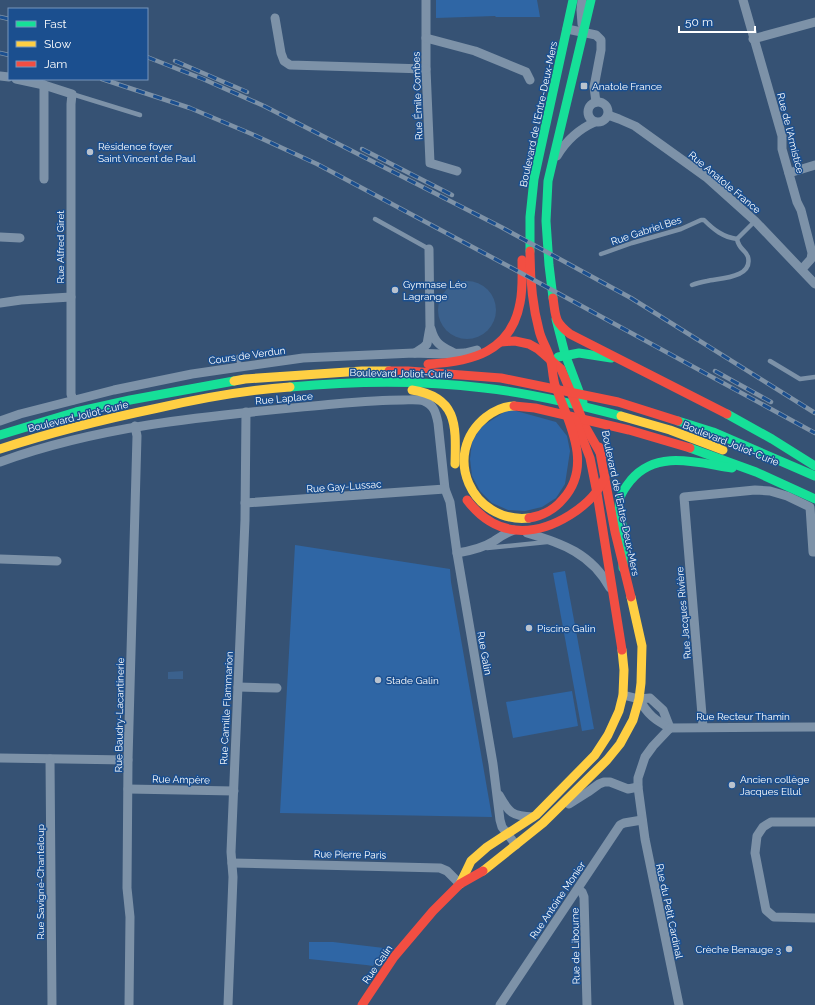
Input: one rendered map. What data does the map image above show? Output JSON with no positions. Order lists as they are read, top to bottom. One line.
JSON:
{"streets":{"main road":["Boulevard de l'Entre-Deux-Mers","Boulevard Joliot-Curie","Rue Galin"],"street":["Rue Émile Combes","Rue de l'Armistice","Rue Anatole France","Rue Alfred Giret","Cours de Verdun","Rue Laplace","Rue Gay-Lussac","Rue Jacques Rivière","Rue Camille Flammarion","Rue Baudry-Lacantinerie","Rue Recteur Thamin","Rue Ampère","Rue Pierre Paris","Rue Savigné-Chanteloup","Rue Antoine Monier","Rue du Petit Cardinal","Rue de Libourne"],"lane":["Rue Gabriel Bes"]},"crossings":[["Boulevard de l'Entre-Deux-Mers","Rue Galin"],["Rue de l'Armistice","Rue Anatole France"],["Rue Alfred Giret","Cours de Verdun"],["Rue Laplace","Rue Galin"],["Rue Laplace","Rue Camille Flammarion"],["Rue Laplace","Rue Baudry-Lacantinerie"],["Rue Gay-Lussac","Rue Galin"],["Rue Gay-Lussac","Rue Camille Flammarion"],["Rue Jacques Rivière","Rue Recteur Thamin"],["Rue Galin","Rue Pierre Paris"],["Rue Camille Flammarion","Rue Ampère"],["Rue Camille Flammarion","Rue Pierre Paris"],["Rue Baudry-Lacantinerie","Rue Ampère"],["Rue Recteur Thamin","Rue du Petit Cardinal"],["Rue Antoine Monier","Rue du Petit Cardinal"],["Rue Antoine Monier","Rue de Libourne"]],"places":{"transit":["Anatole France"],"other":["Résidence foyer Saint Vincent de Paul","Gymnase Léo Lagrange","Piscine Galin","Stade Galin","Ancien collège Jacques Ellul","Crèche Benauge 3"]},"legend":["Fast","Slow","Jam"],"scale_bar":"50 m"}
